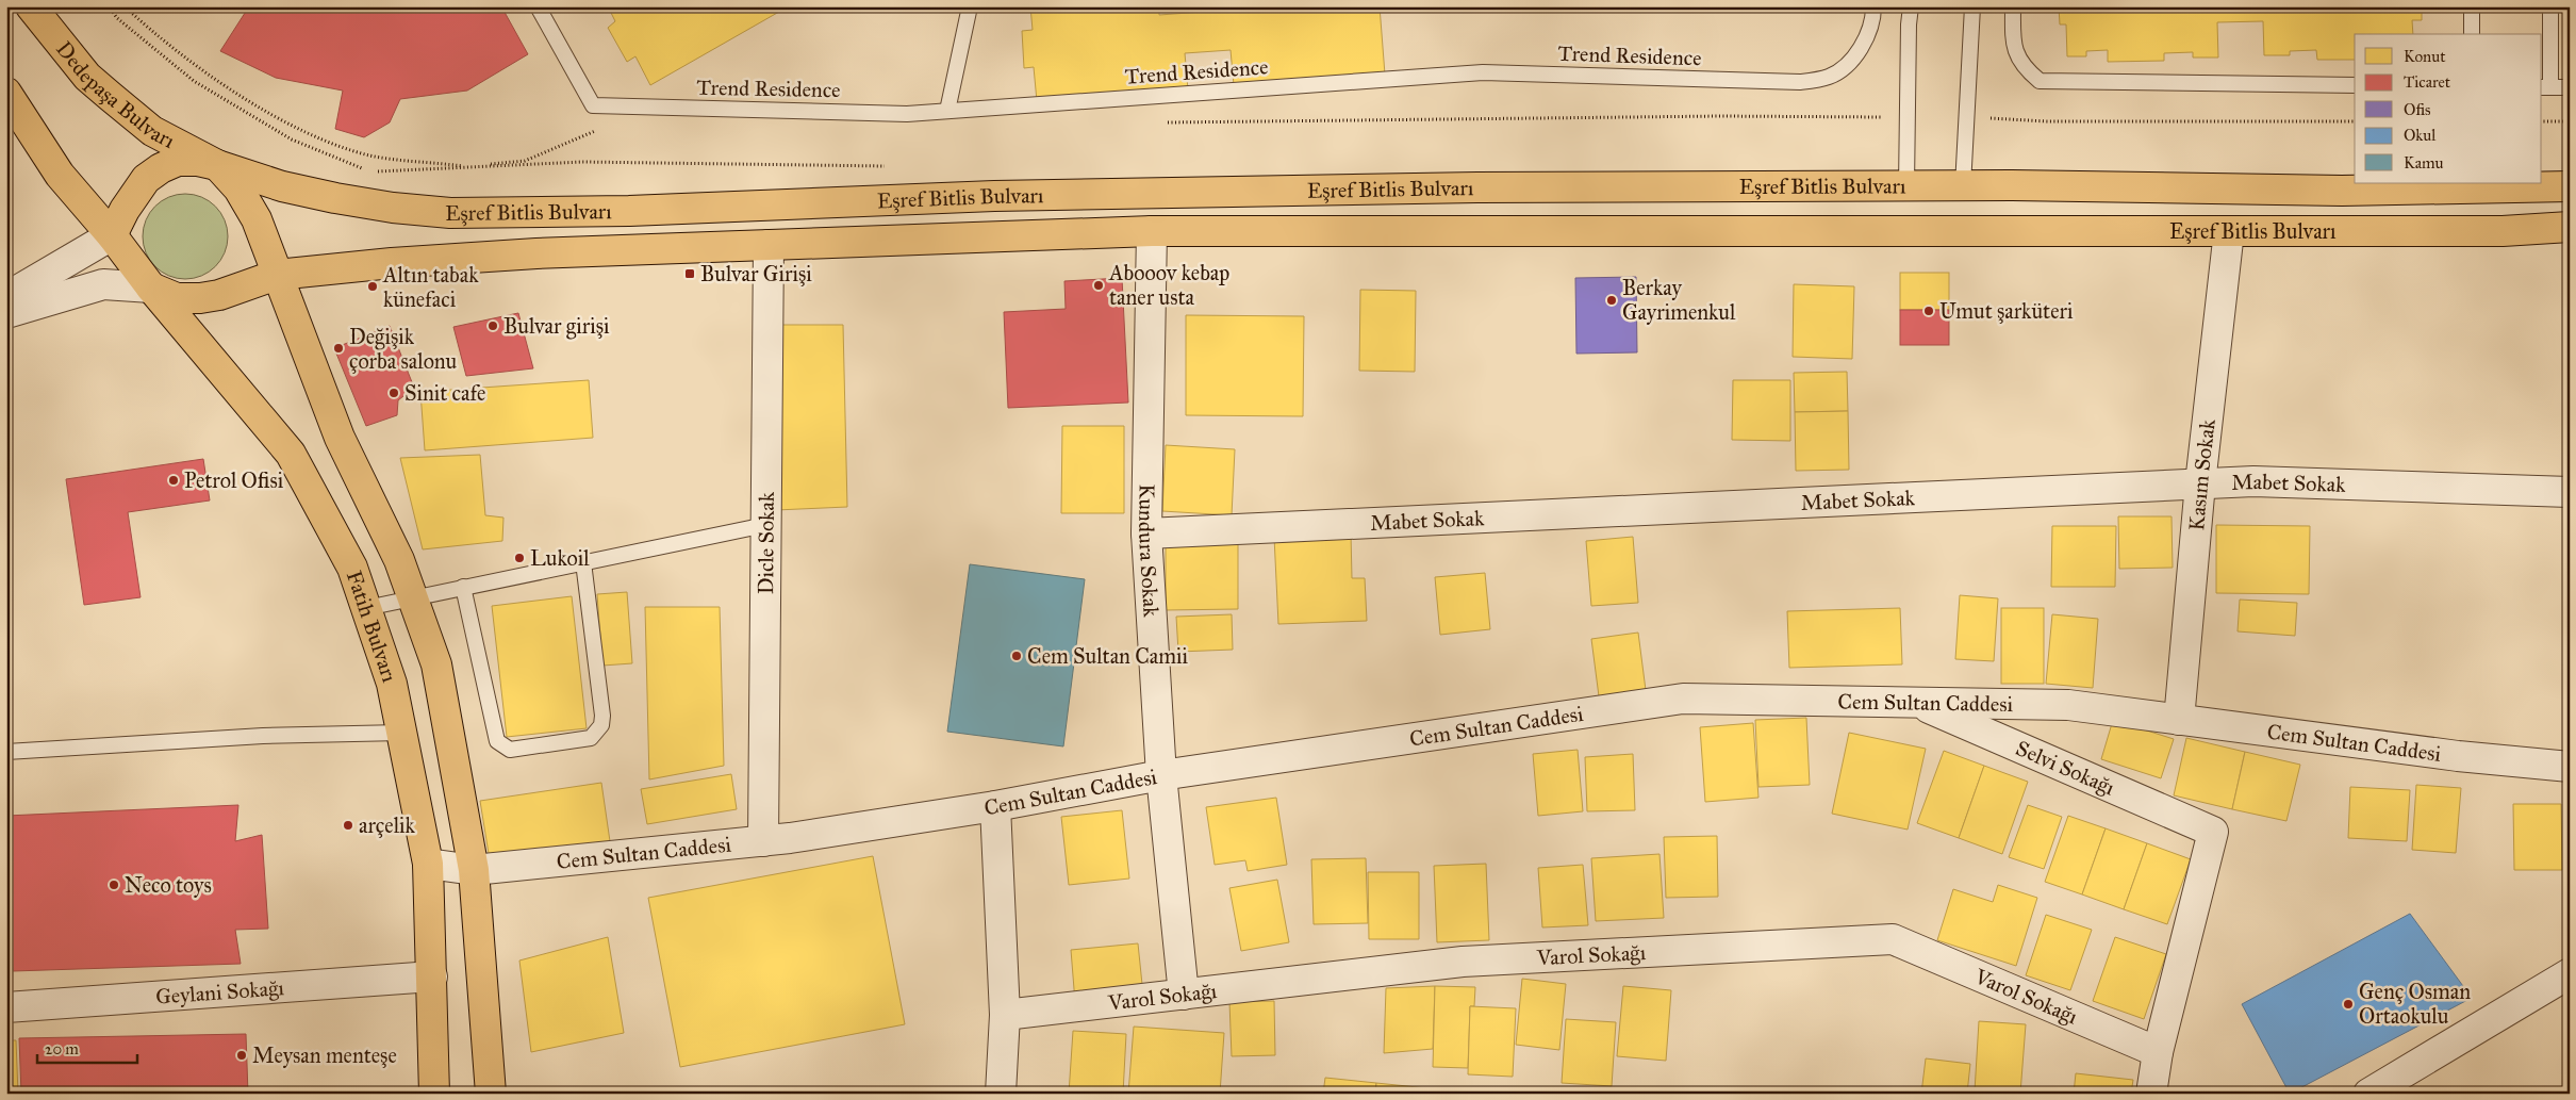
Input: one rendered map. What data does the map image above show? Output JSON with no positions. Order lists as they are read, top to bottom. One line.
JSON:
{"streets":{"main road":["Dedepaşa Bulvarı","Eşref Bitlis Bulvarı","Fatih Bulvarı"],"street":["Kasım Sokak","Mabet Sokak","Dicle Sokak","Kundura Sokak","Cem Sultan Caddesi","Selvi Sokağı","Varol Sokağı","Geylani Sokağı"],"lane":["Trend Residence"]},"crossings":[["Dedepaşa Bulvarı","Eşref Bitlis Bulvarı"],["Dedepaşa Bulvarı","Fatih Bulvarı"],["Eşref Bitlis Bulvarı","Kasım Sokak"],["Eşref Bitlis Bulvarı","Dicle Sokak"],["Eşref Bitlis Bulvarı","Kundura Sokak"],["Eşref Bitlis Bulvarı","Fatih Bulvarı"],["Kasım Sokak","Mabet Sokak"],["Kasım Sokak","Cem Sultan Caddesi"],["Mabet Sokak","Kundura Sokak"],["Dicle Sokak","Cem Sultan Caddesi"],["Kundura Sokak","Cem Sultan Caddesi"],["Kundura Sokak","Varol Sokağı"],["Fatih Bulvarı","Cem Sultan Caddesi"],["Fatih Bulvarı","Geylani Sokağı"],["Cem Sultan Caddesi","Selvi Sokağı"],["Selvi Sokağı","Varol Sokağı"]],"places":{"transit":["Bulvar Girişi"],"other":["Abooov kebap taner usta","Altın tabak künefaci","Berkay Gayrimenkul","Umut şarküteri","Bulvar girişi","Değişik çorba salonu","Sinit cafe","Petrol Ofisi","Lukoil","Cem Sultan Camii","arçelik","Neco toys","Genç Osman Ortaokulu","Meysan menteşe"]},"legend":["Konut","Ticaret","Ofis","Okul","Kamu"],"scale_bar":"20 m"}
